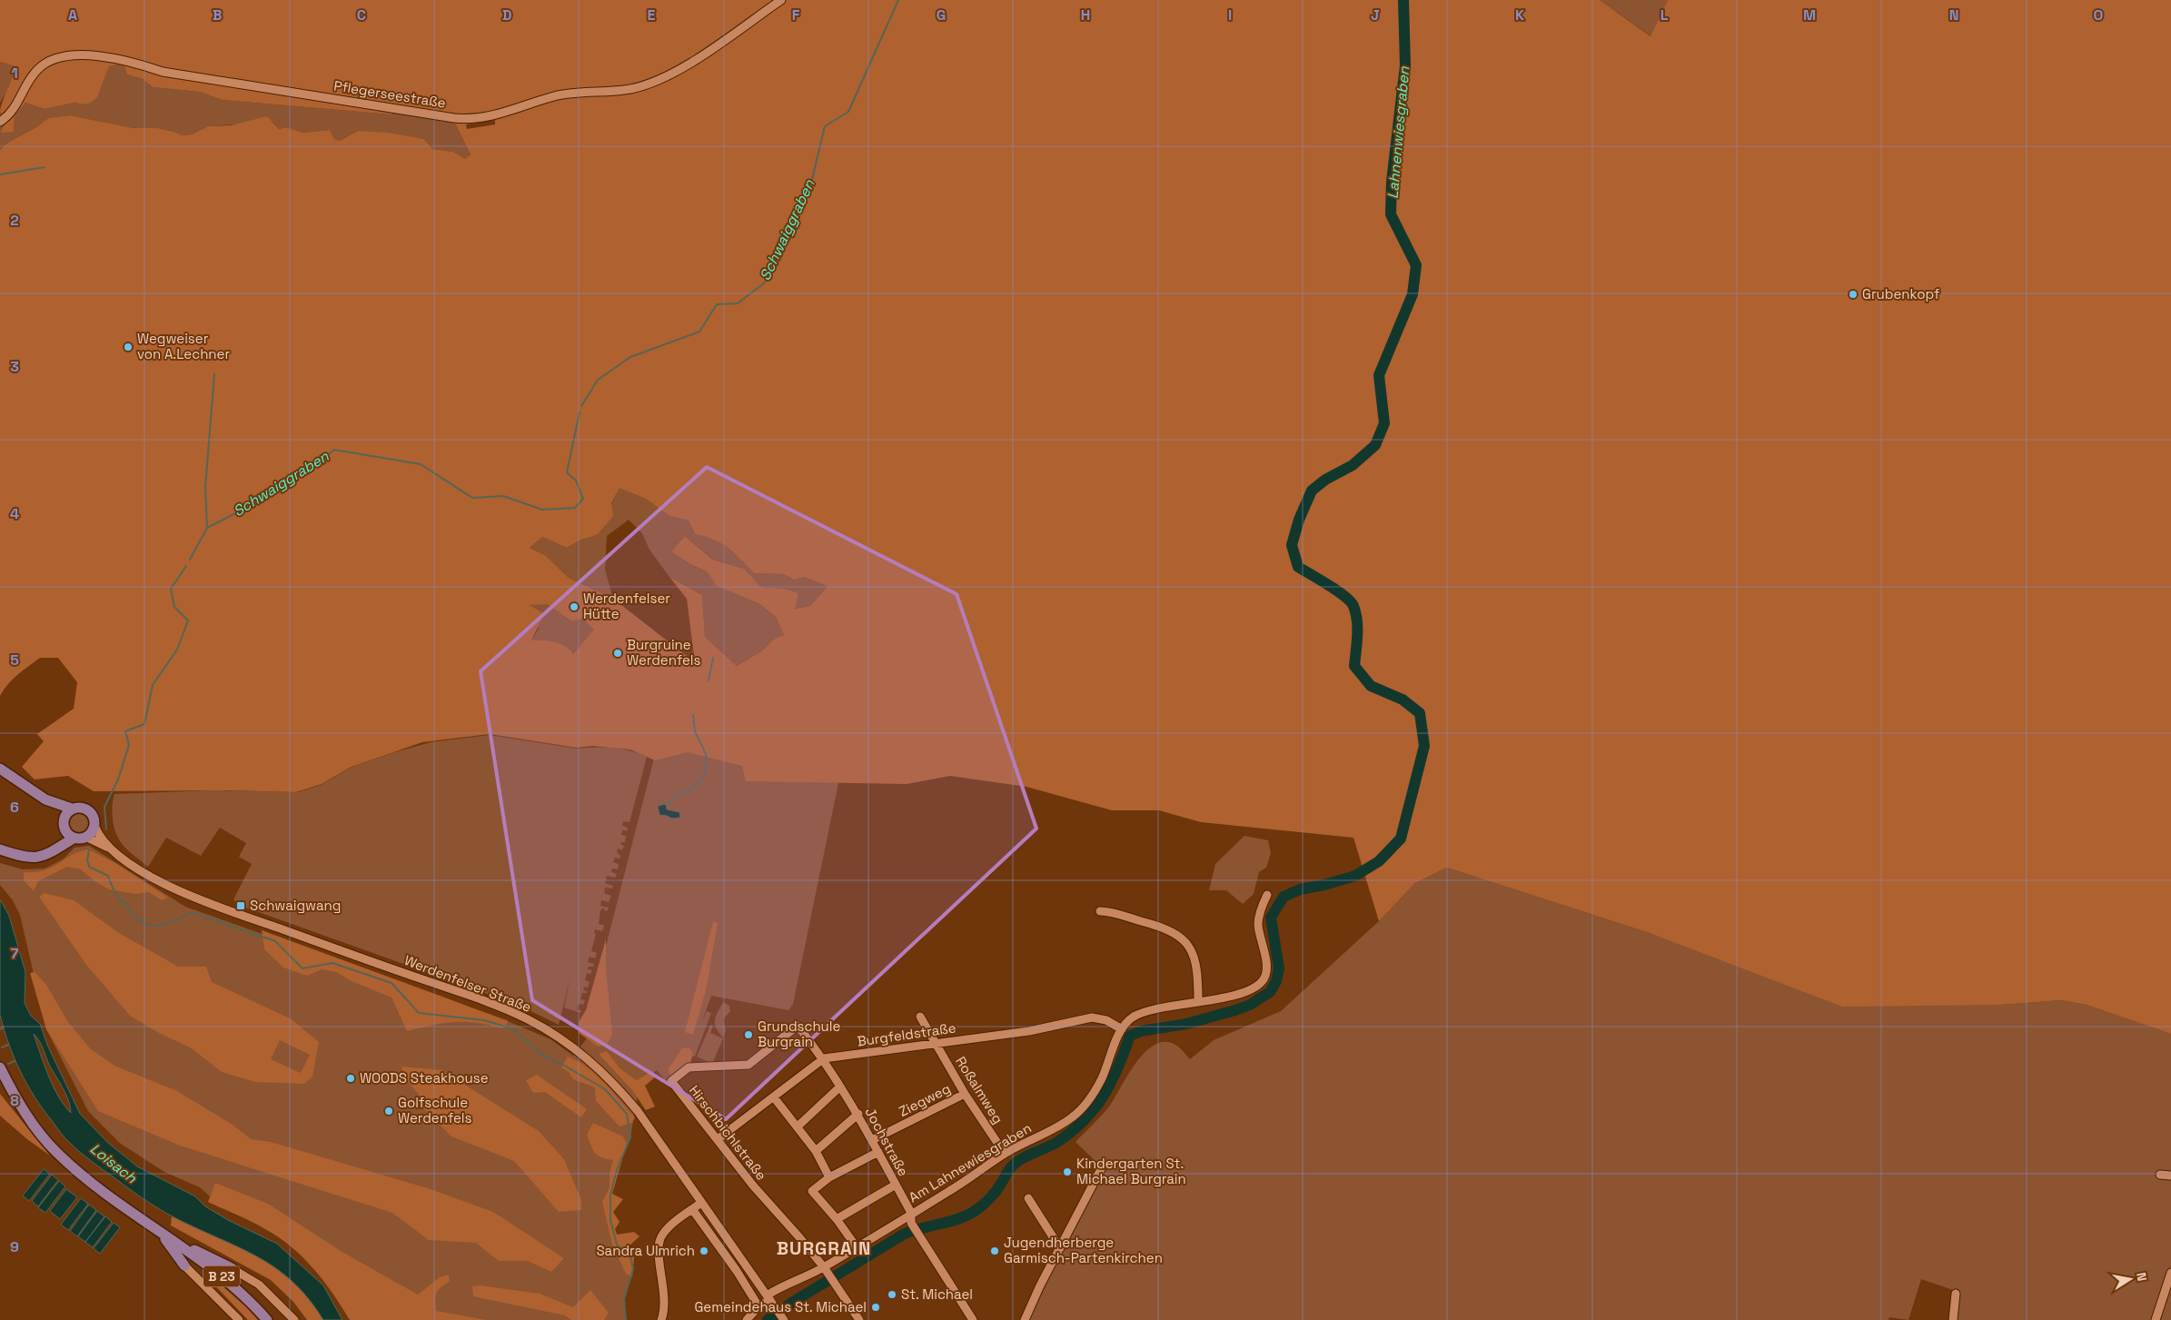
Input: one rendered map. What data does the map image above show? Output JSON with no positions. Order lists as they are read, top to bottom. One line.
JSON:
{"streets":{"main road":["B 23"],"street":["Pflegerseestraße","Werdenfelser Straße","Burgfeldstraße","Roßalmweg","Ziegweg","Hirschbichlstraße","Jochstraße","Am Lahnewiesgraben"]},"crossings":[["Werdenfelser Straße","Am Lahnewiesgraben"],["Burgfeldstraße","Roßalmweg"],["Burgfeldstraße","Jochstraße"],["Burgfeldstraße","Am Lahnewiesgraben"],["Roßalmweg","Ziegweg"],["Roßalmweg","Am Lahnewiesgraben"],["Ziegweg","Jochstraße"],["Hirschbichlstraße","Jochstraße"],["Hirschbichlstraße","Am Lahnewiesgraben"],["Jochstraße","Am Lahnewiesgraben"]],"districts":["BURGRAIN"],"water":["Lahnenwiesgraben","Schwaiggraben","Loisach"],"places":{"other":["Grubenkopf","Wegweiser von A.Lechner","Werdenfelser Hütte","Burgruine Werdenfels","Grundschule Burgrain","WOODS Steakhouse","Golfschule Werdenfels","Kindergarten St. Michael Burgrain","Sandra Ulmrich","Jugendherberge Garmisch-Partenkirchen","St. Michael","Gemeindehaus St. Michael"],"transit":["Schwaigwang"]},"north":"right","grid":{"columns":["A","B","C","D","E","F","G","H","I","J","K","L","M","N","O"],"rows":["1","2","3","4","5","6","7","8","9"]}}
